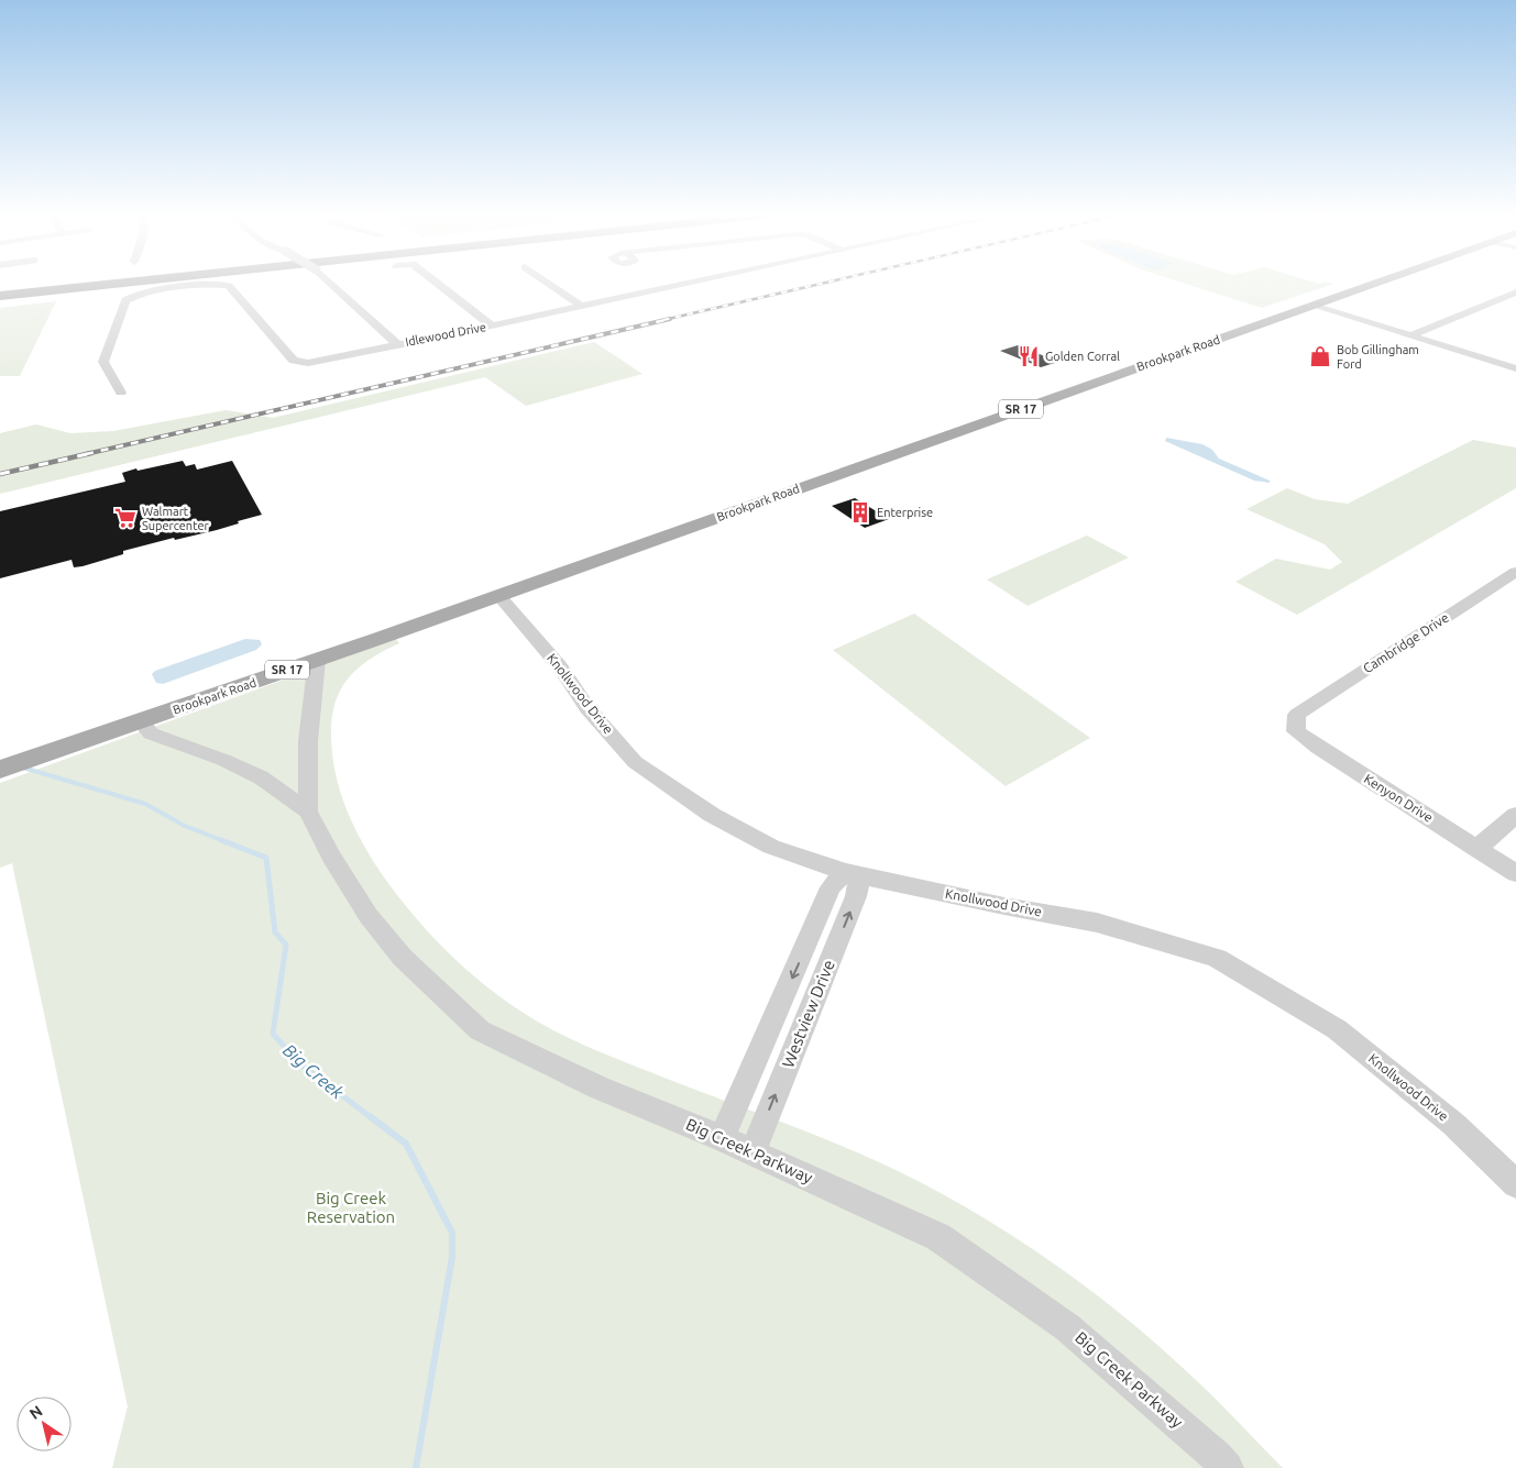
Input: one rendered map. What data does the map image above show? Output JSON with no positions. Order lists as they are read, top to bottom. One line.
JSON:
{"streets":{"main road":["Brookpark Road","SR 17"],"street":["Idlewood Drive","Cambridge Drive","Knollwood Drive","Kenyon Drive","Westview Drive","Big Creek Parkway"]},"crossings":[["Brookpark Road","Knollwood Drive"],["Brookpark Road","Big Creek Parkway"],["Cambridge Drive","Kenyon Drive"],["Knollwood Drive","Westview Drive"],["Westview Drive","Big Creek Parkway"]],"water":["Big Creek"],"parks":["Big Creek Reservation"],"places":{"restaurant":["Golden Corral"],"shop":["Bob Gillingham Ford"],"building":["Enterprise"],"supermarket":["Walmart Supercenter"]},"north":"top left"}
